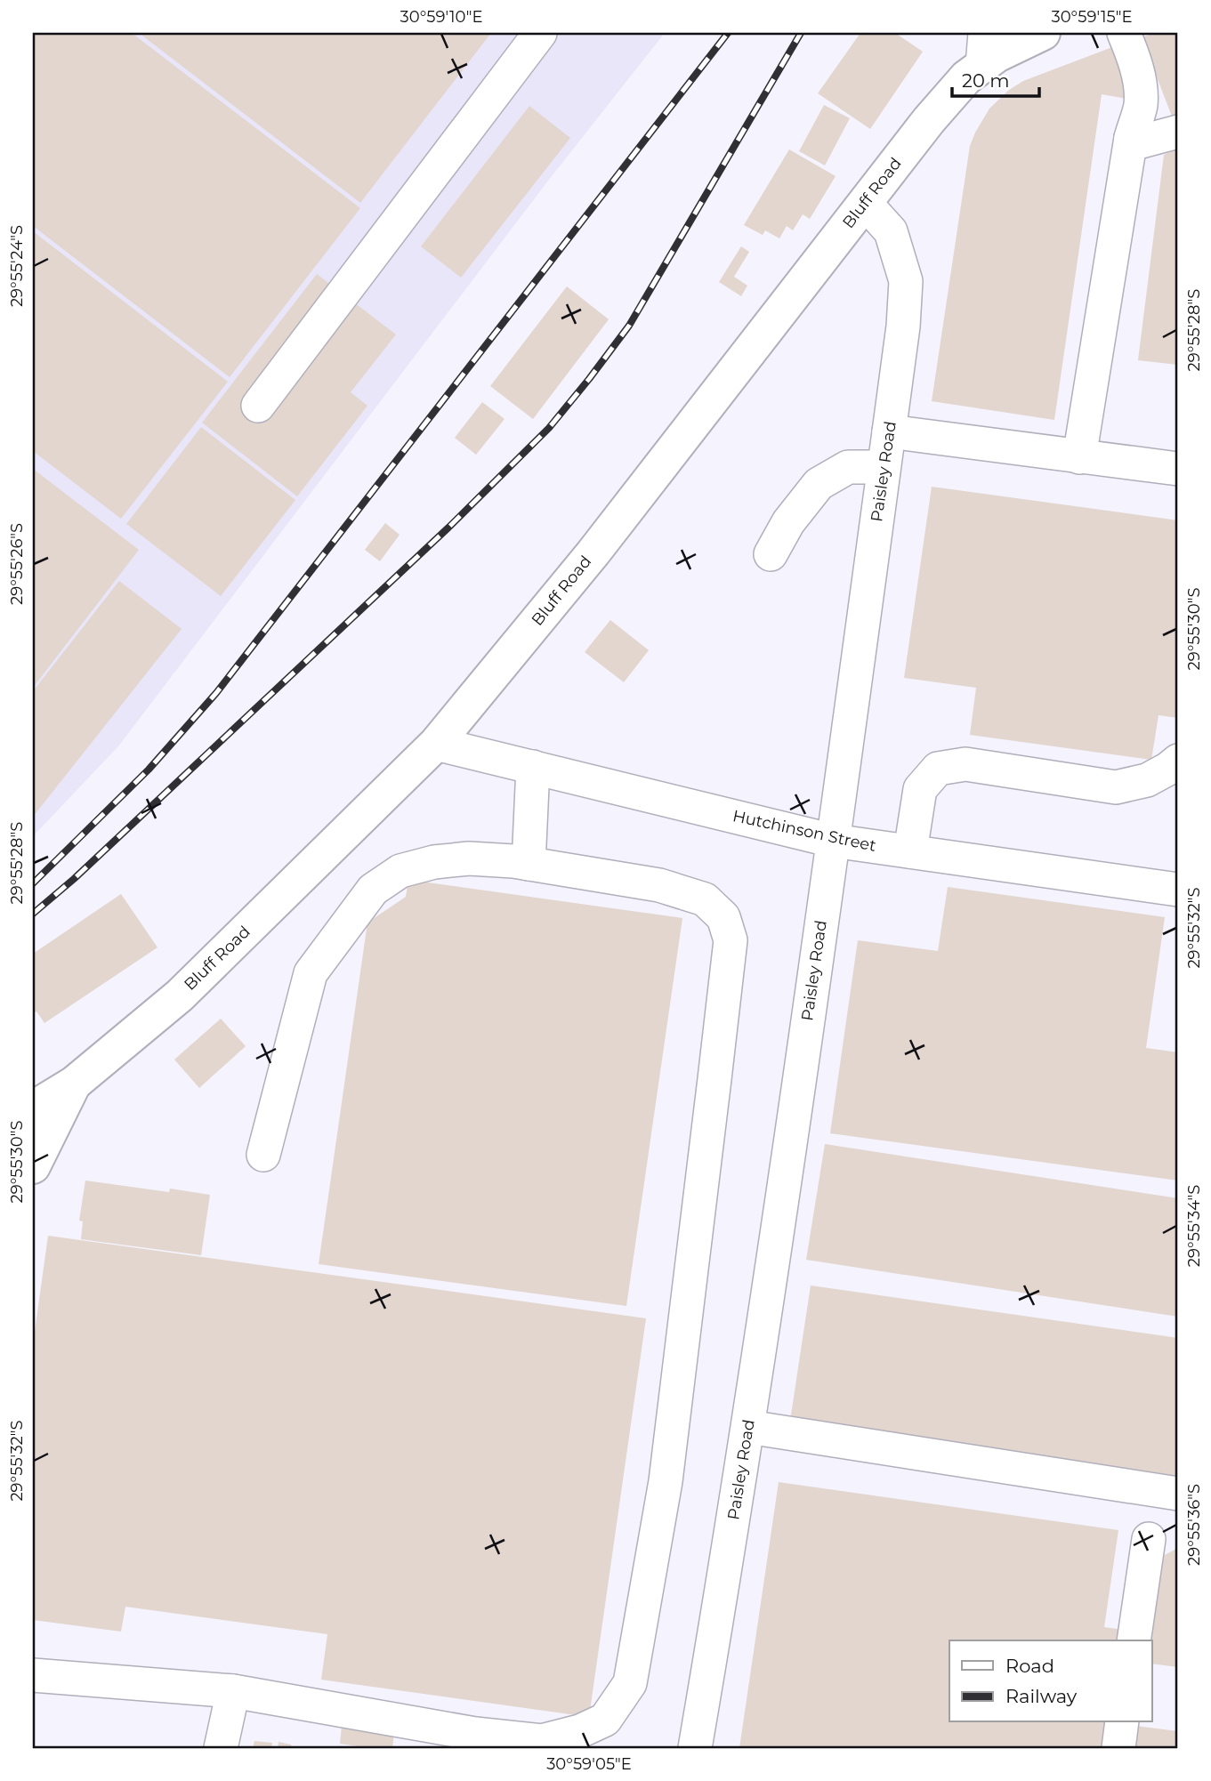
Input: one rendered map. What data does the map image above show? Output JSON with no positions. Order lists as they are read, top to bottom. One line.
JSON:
{"streets":{"main road":["Bluff Road"],"street":["Paisley Road","Hutchinson Street"]},"crossings":[["Bluff Road","Paisley Road"],["Bluff Road","Hutchinson Street"],["Paisley Road","Hutchinson Street"]],"legend":["Road","Railway"],"scale_bar":"20 m","coordinates":["30°59'10\"E","30°59'15\"E","29°55'24\"S","29°55'28\"S","29°55'26\"S","29°55'30\"S","29°55'32\"S","29°55'34\"S","29°55'36\"S","30°59'05\"E"]}
